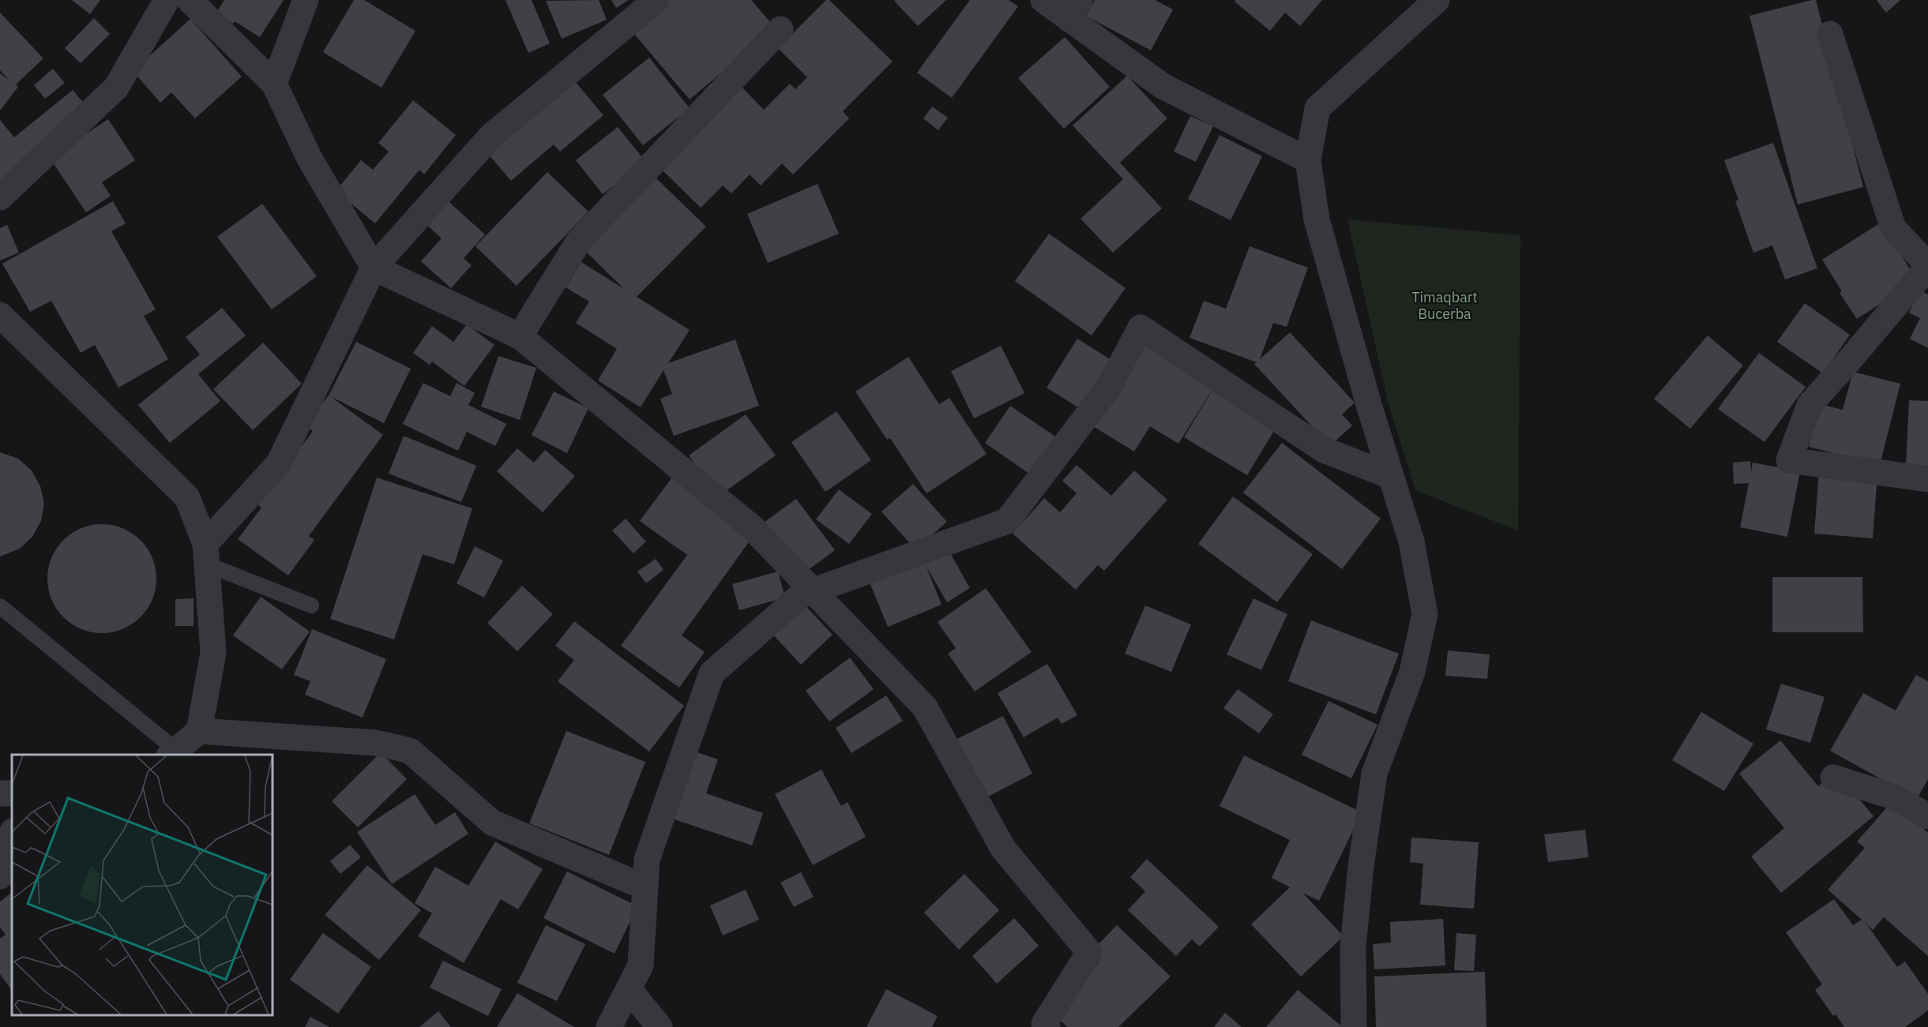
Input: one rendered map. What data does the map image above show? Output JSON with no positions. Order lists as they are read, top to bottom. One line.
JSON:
{"parks":["Timaqbart Bucerba"]}
